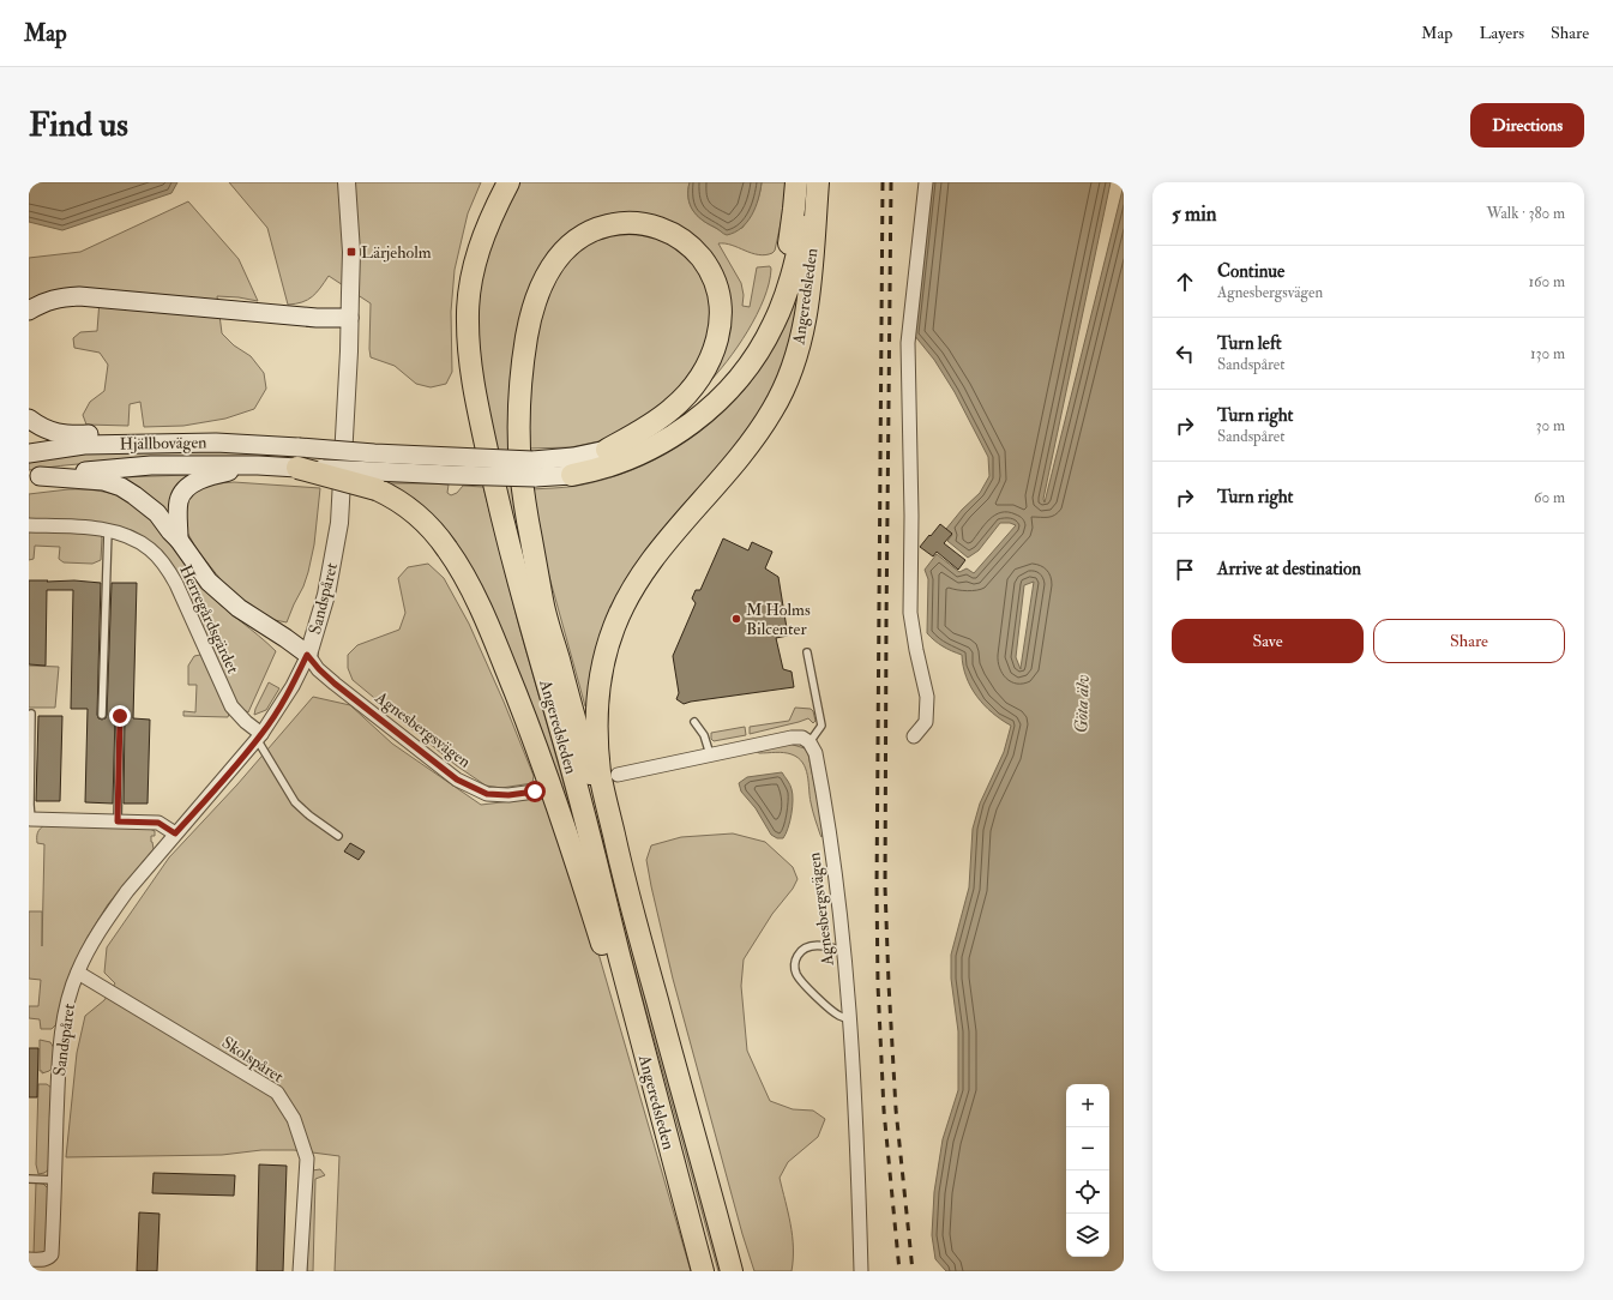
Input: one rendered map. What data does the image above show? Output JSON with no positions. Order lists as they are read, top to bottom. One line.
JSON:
{"streets":{"highway":["Angeredsleden"],"main road":["Hjällbovägen"],"street":["Sandspåret","Herregårdsgärdet","Agnesbergsvägen","Skolspåret"]},"crossings":[["Sandspåret","Herregårdsgärdet"],["Sandspåret","Agnesbergsvägen"],["Sandspåret","Skolspåret"]],"water":["Göta älv"],"places":{"transit":["Lärjeholm"],"other":["M Holms Bilcenter"]},"page":{"header":"Map","nav":["Map","Layers","Share"],"buttons":["Directions",["Save","Share"]],"title":"Find us","heading":["5 min","Walk · 380 m"],"list":[["Continue","Agnesbergsvägen","160 m"],["Turn left","Sandspåret","130 m"],["Turn right","Sandspåret","30 m"],["Turn right","60 m"],"Arrive at destination"],"map_buttons":["+","−"]}}
